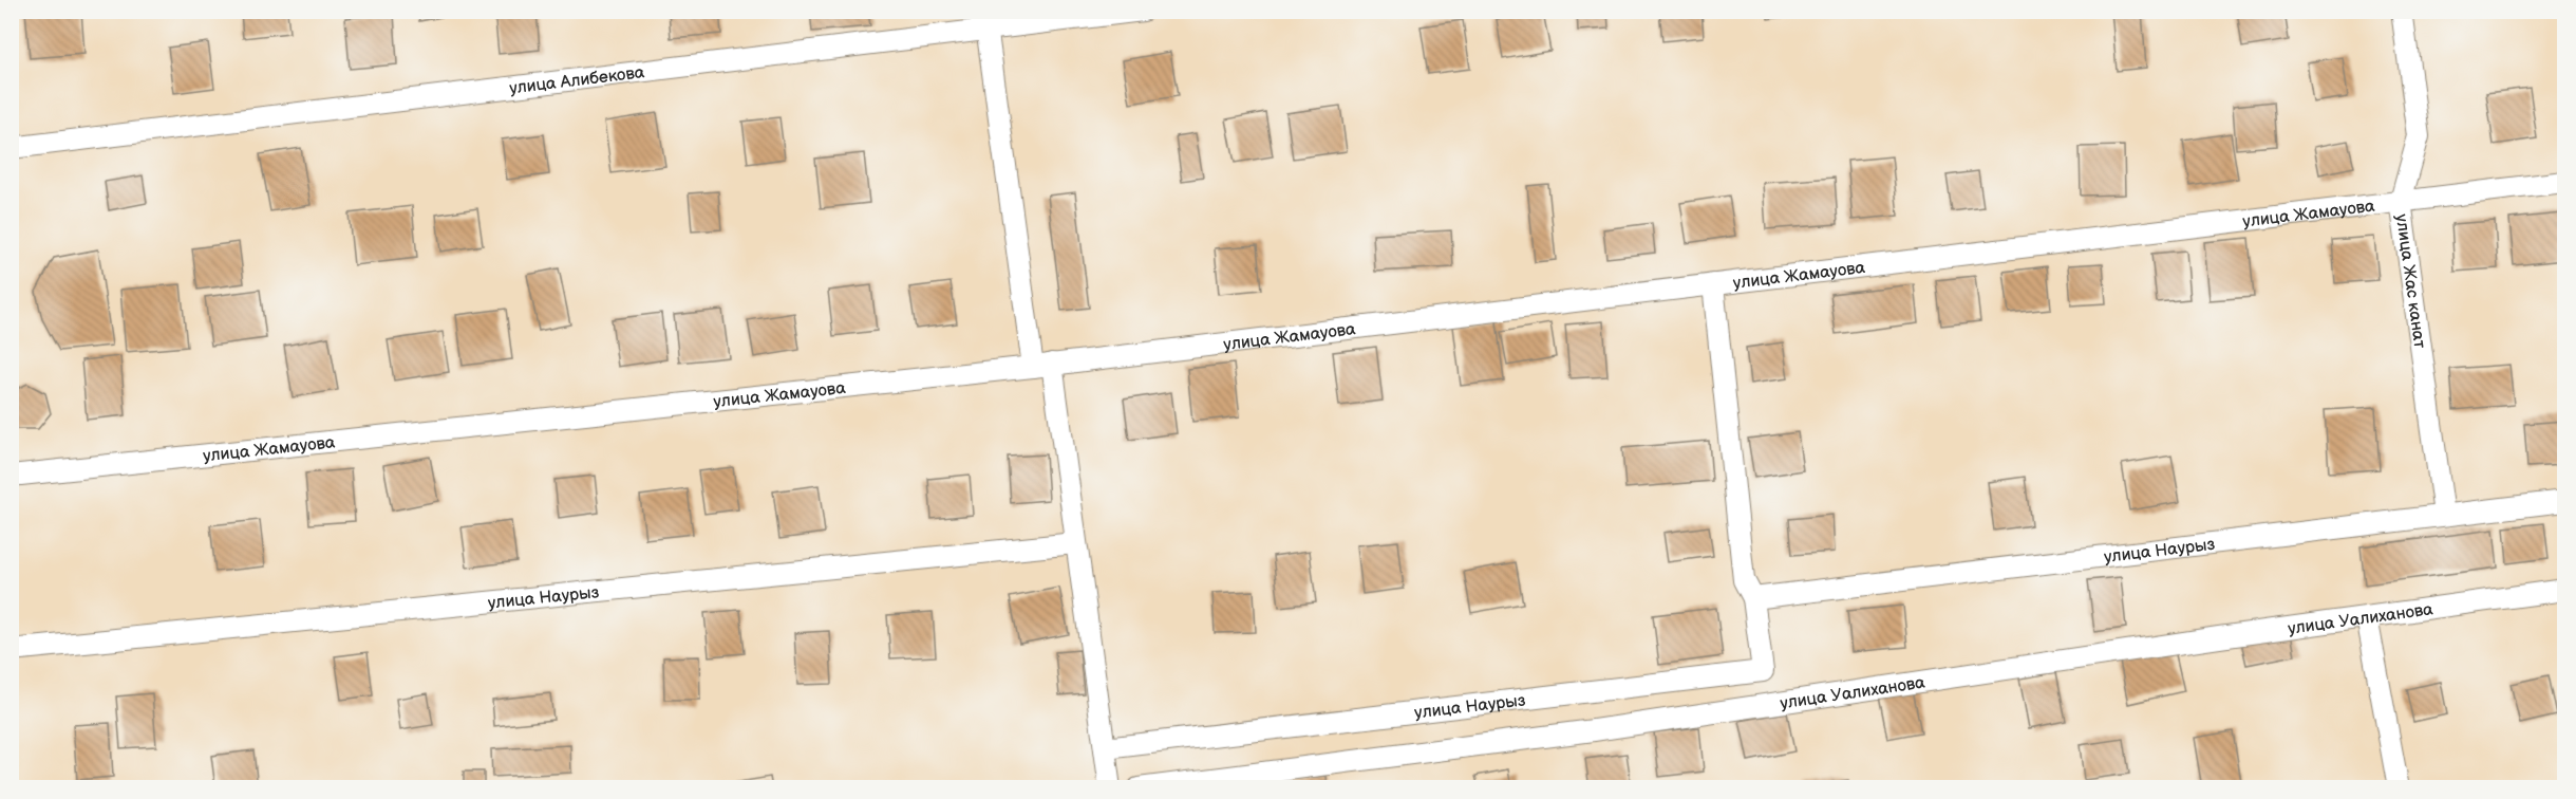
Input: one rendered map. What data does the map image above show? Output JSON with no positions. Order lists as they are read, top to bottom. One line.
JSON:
{"streets":{"street":["улица Алибекова","улица Жамауова","улица Жас канат","улица Наурыз","улица Уалиханова"]},"crossings":[["улица Жамауова","улица Жас канат"],["улица Жамауова","улица Наурыз"],["улица Жас канат","улица Наурыз"]]}
